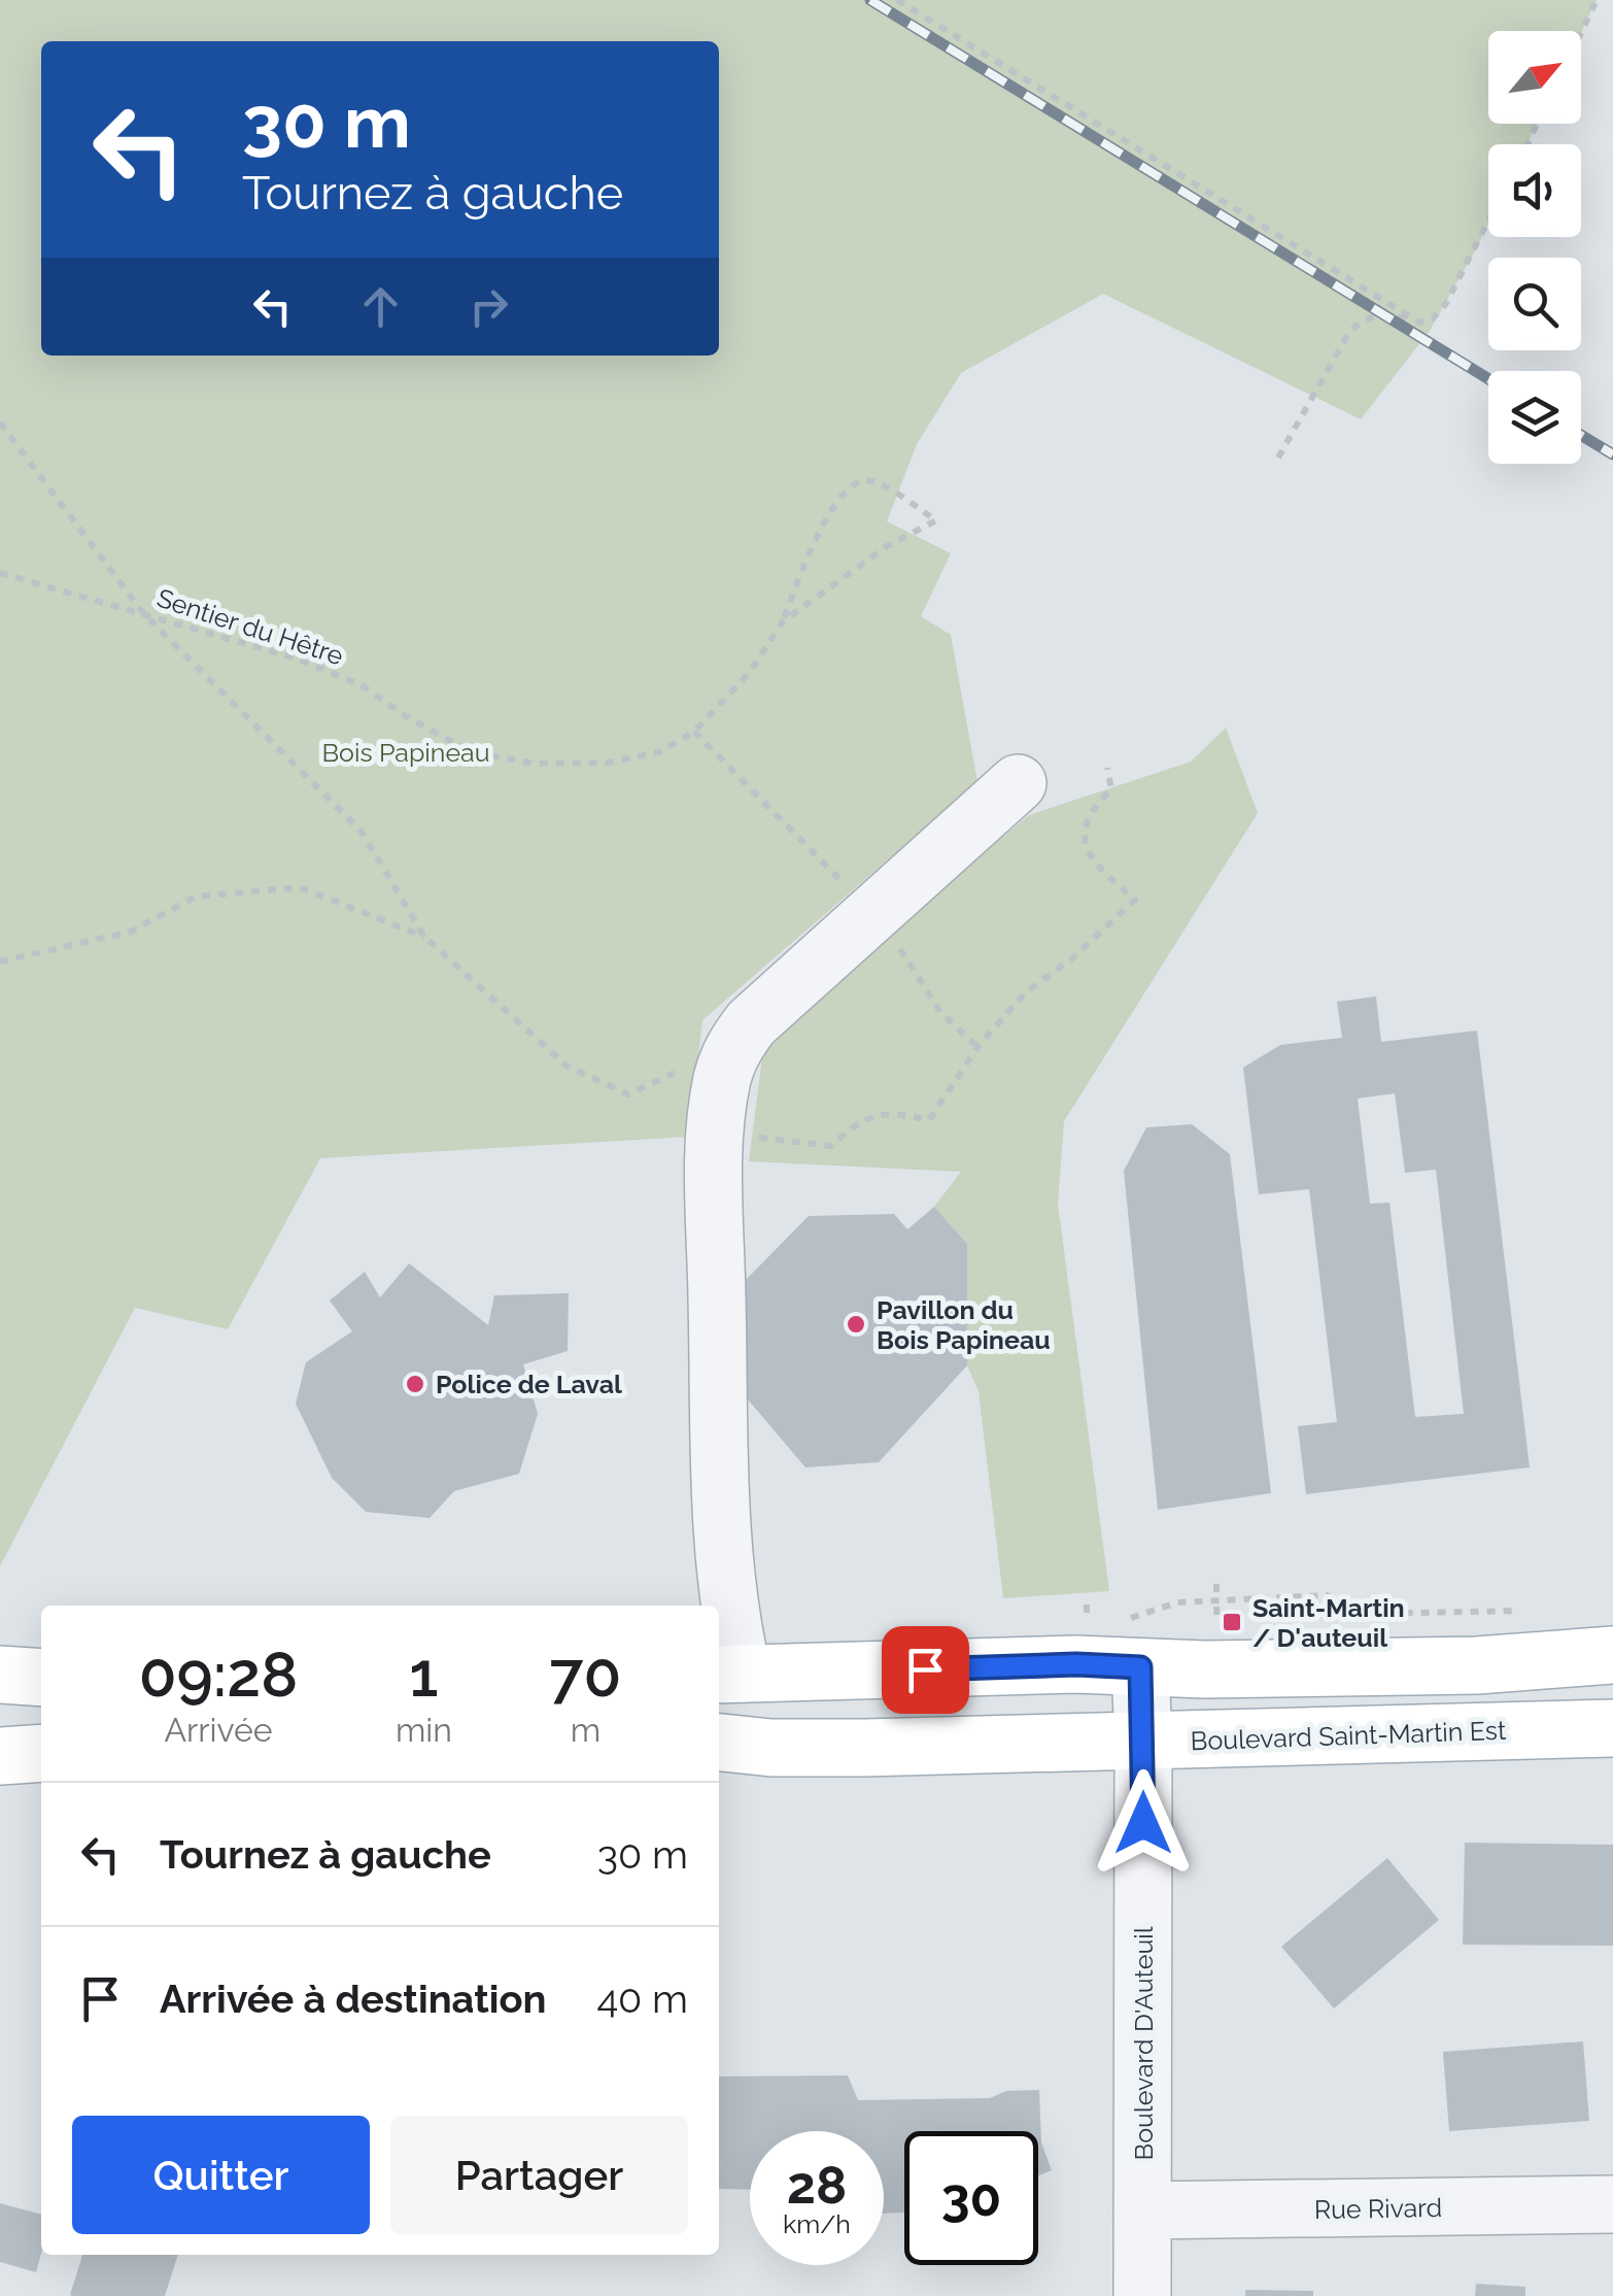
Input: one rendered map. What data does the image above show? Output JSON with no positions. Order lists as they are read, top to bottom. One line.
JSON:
{"streets":{"main road":["Boulevard Saint-Martin Est"],"street":["Boulevard D'Auteuil","Rue Rivard"],"path":["Sentier du Hêtre"]},"crossings":[["Boulevard Saint-Martin Est","Boulevard D'Auteuil"],["Boulevard D'Auteuil","Rue Rivard"]],"parks":["Bois Papineau"],"places":{"other":["Pavillon du Bois Papineau","Police de Laval"],"transit":["Saint-Martin / D'auteuil"]},"north":"top right","page":{"turn":["30 m","Tournez à gauche"],"eta":["09:28","Arrivée","1","min","70","m"],"list":[{"name":"Tournez à gauche","value":"30 m"},{"name":"Arrivée à destination","value":"40 m"}],"buttons":["Quitter","Partager"],"speed":"28 km/h","limit":"30"}}
